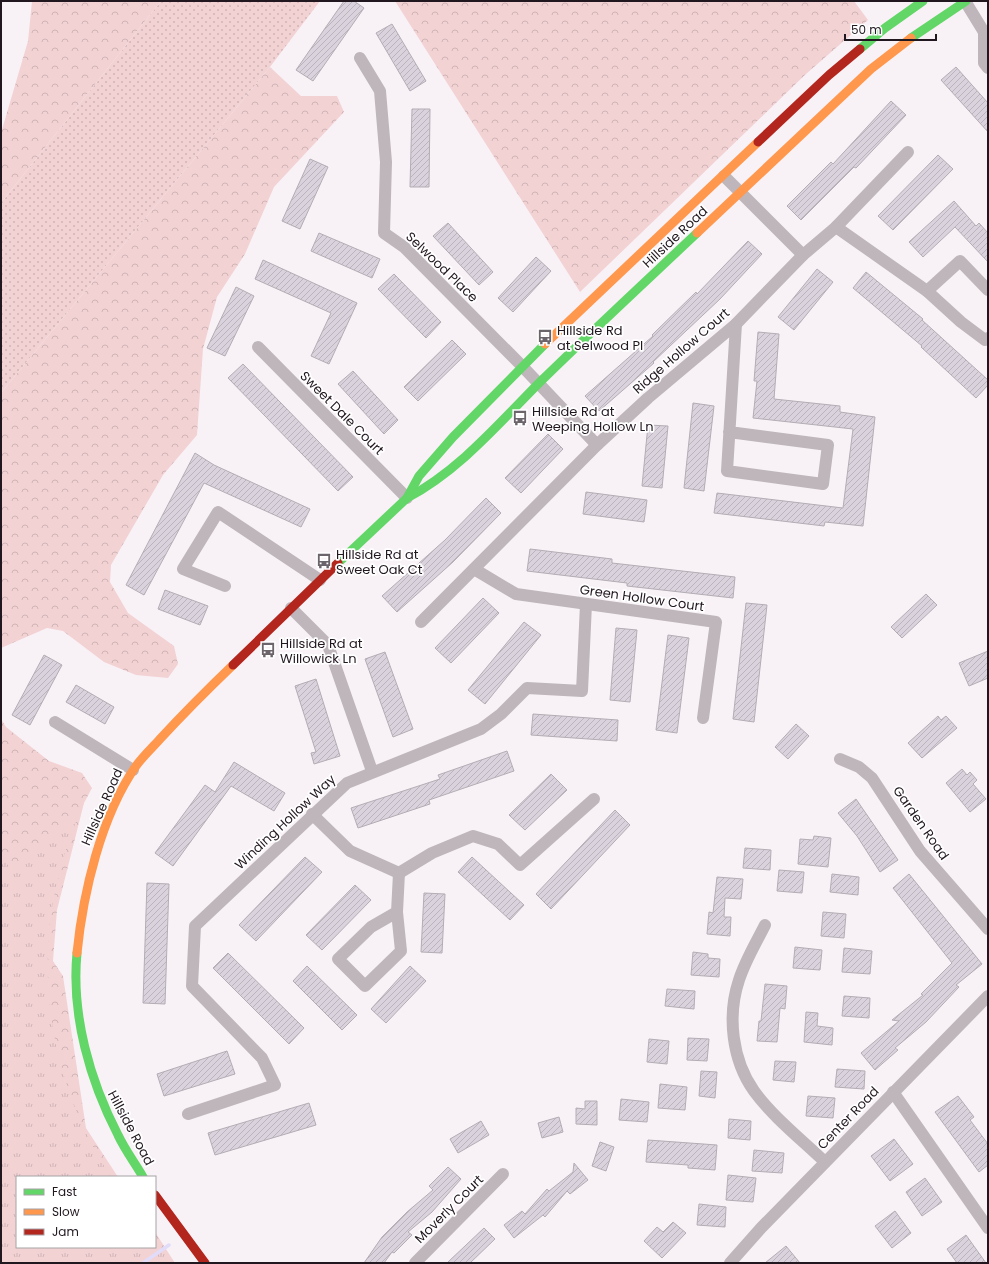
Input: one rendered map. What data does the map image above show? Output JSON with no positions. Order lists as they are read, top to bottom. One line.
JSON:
{"streets":{"street":["Hillside Road","Selwood Place","Ridge Hollow Court","Sweet Dale Court","Green Hollow Court","Winding Hollow Way","Garden Road","Center Road","Moverly Court"]},"crossings":[["Hillside Road","Selwood Place"],["Hillside Road","Sweet Dale Court"],["Ridge Hollow Court","Green Hollow Court"],["Green Hollow Court","Winding Hollow Way"]],"places":{"bus stop":["Hillside Rd at Selwood Pl","Hillside Rd at Weeping Hollow Ln","Hillside Rd at Sweet Oak Ct","Hillside Rd at Willowick Ln"]},"legend":["Fast","Slow","Jam"],"scale_bar":"50 m"}
